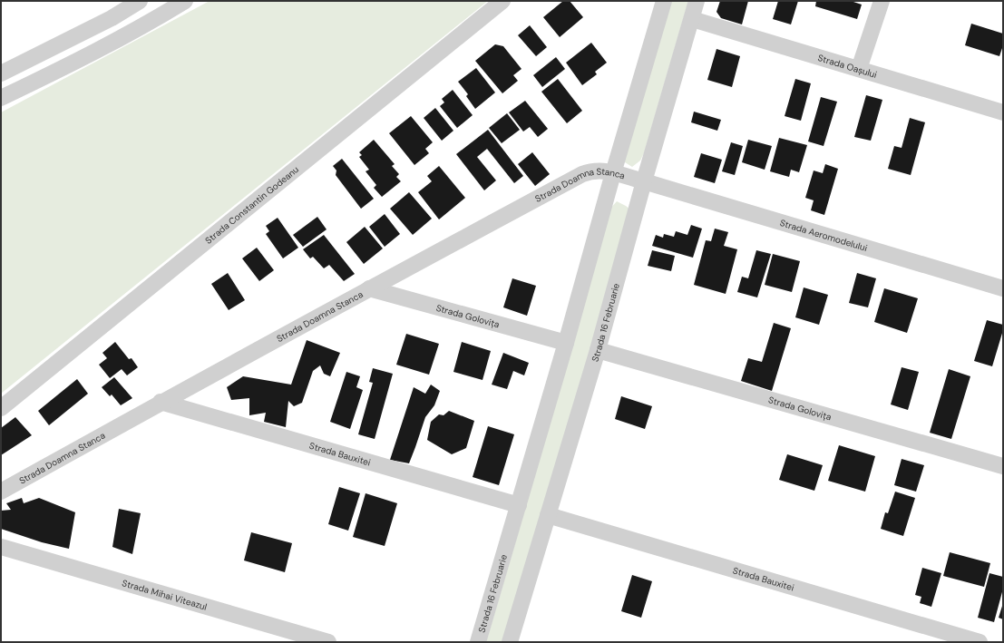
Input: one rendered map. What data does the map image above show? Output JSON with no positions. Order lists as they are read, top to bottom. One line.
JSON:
{"streets":{"street":["Strada Oașului","Strada Doamna Stanca","Strada Constantin Godeanu","Strada Aeromodelului","Strada Golovița","Strada 16 Februarie","Strada Bauxitei","Strada Mihai Viteazul"]},"crossings":[["Strada Oașului","Strada 16 Februarie"],["Strada Doamna Stanca","Strada Aeromodelului"],["Strada Doamna Stanca","Strada Golovița"],["Strada Doamna Stanca","Strada 16 Februarie"],["Strada Doamna Stanca","Strada Bauxitei"],["Strada Aeromodelului","Strada 16 Februarie"],["Strada Golovița","Strada 16 Februarie"],["Strada 16 Februarie","Strada Bauxitei"]]}
